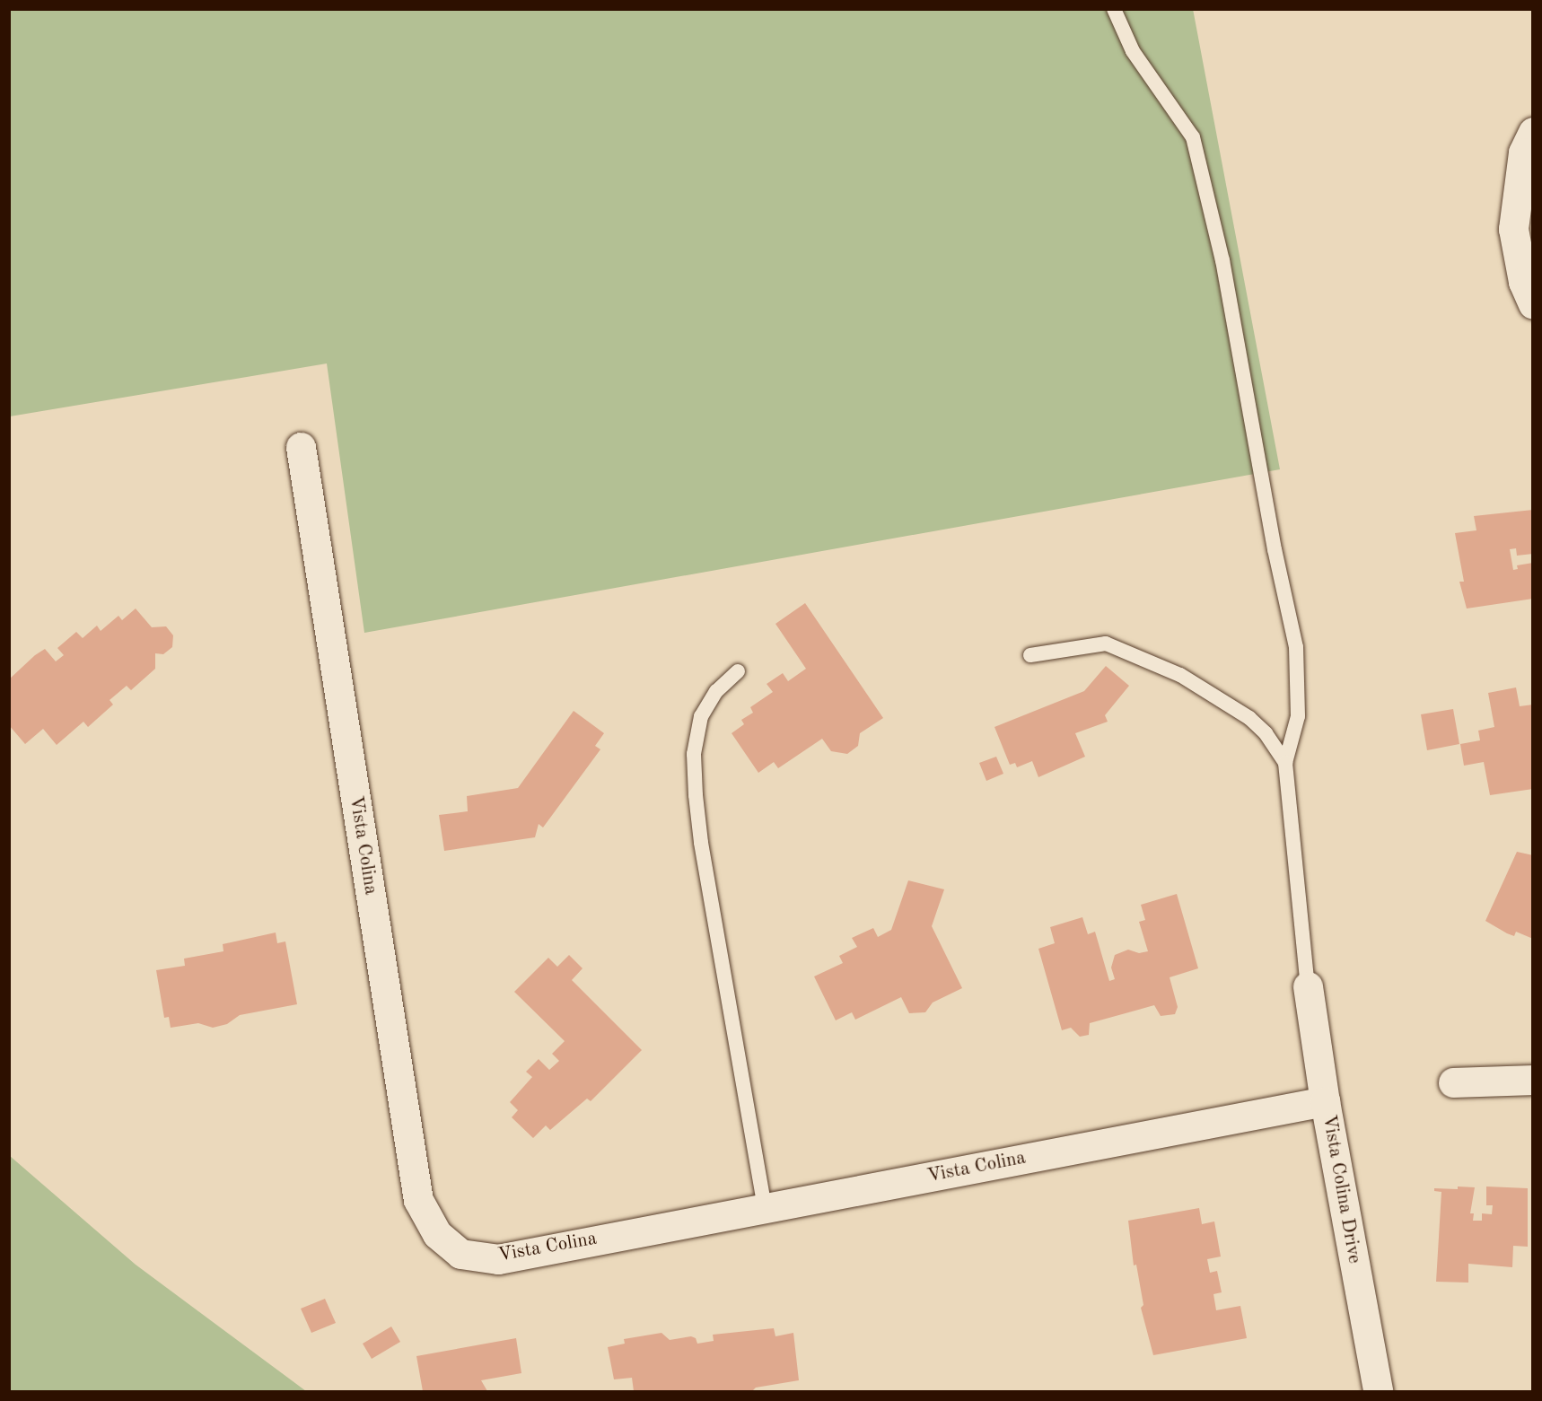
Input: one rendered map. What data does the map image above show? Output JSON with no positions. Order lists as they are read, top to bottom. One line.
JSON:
{"streets":{"street":["Vista Colina","Vista Colina Drive"]},"crossings":[["Vista Colina","Vista Colina Drive"]]}
